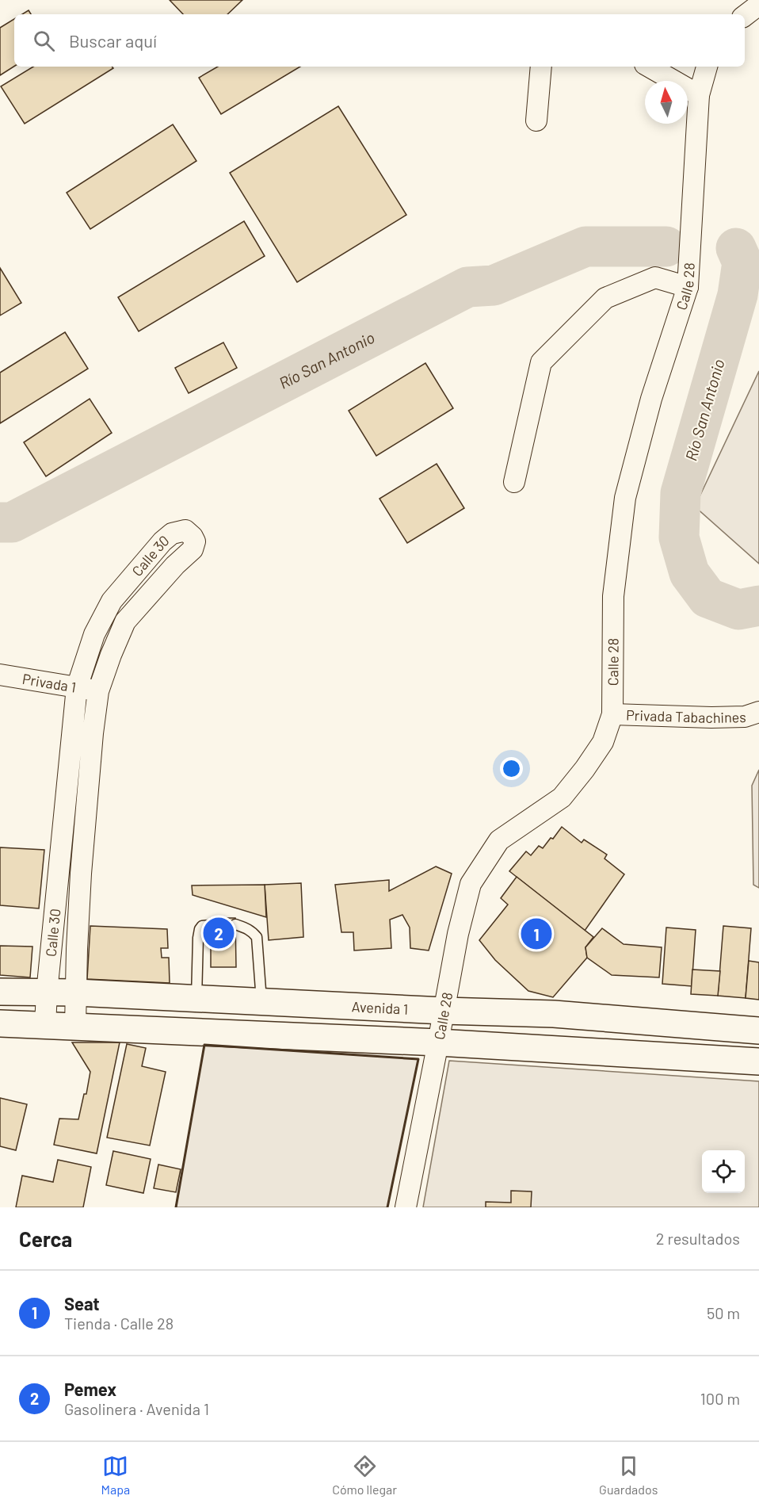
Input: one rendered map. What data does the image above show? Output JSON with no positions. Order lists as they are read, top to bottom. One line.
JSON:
{"streets":{"main road":["Avenida 1"],"street":["Calle 28","Calle 30","Privada 1","Privada Tabachines"]},"crossings":[["Calle 28","Privada Tabachines"],["Calle 28","Avenida 1"],["Calle 30","Privada 1"],["Calle 30","Avenida 1"]],"water":["Río San Antonio"],"north":"top","page":{"search":"Buscar aquí","pins":["2","1"],"heading":["Cerca","2 resultados"],"list":[{"mark":"1","name":"Seat","note":"Tienda · Calle 28","value":"50 m"},{"mark":"2","name":"Pemex","note":"Gasolinera · Avenida 1","value":"100 m"}],"nav":["Mapa","Cómo llegar","Guardados"]}}
